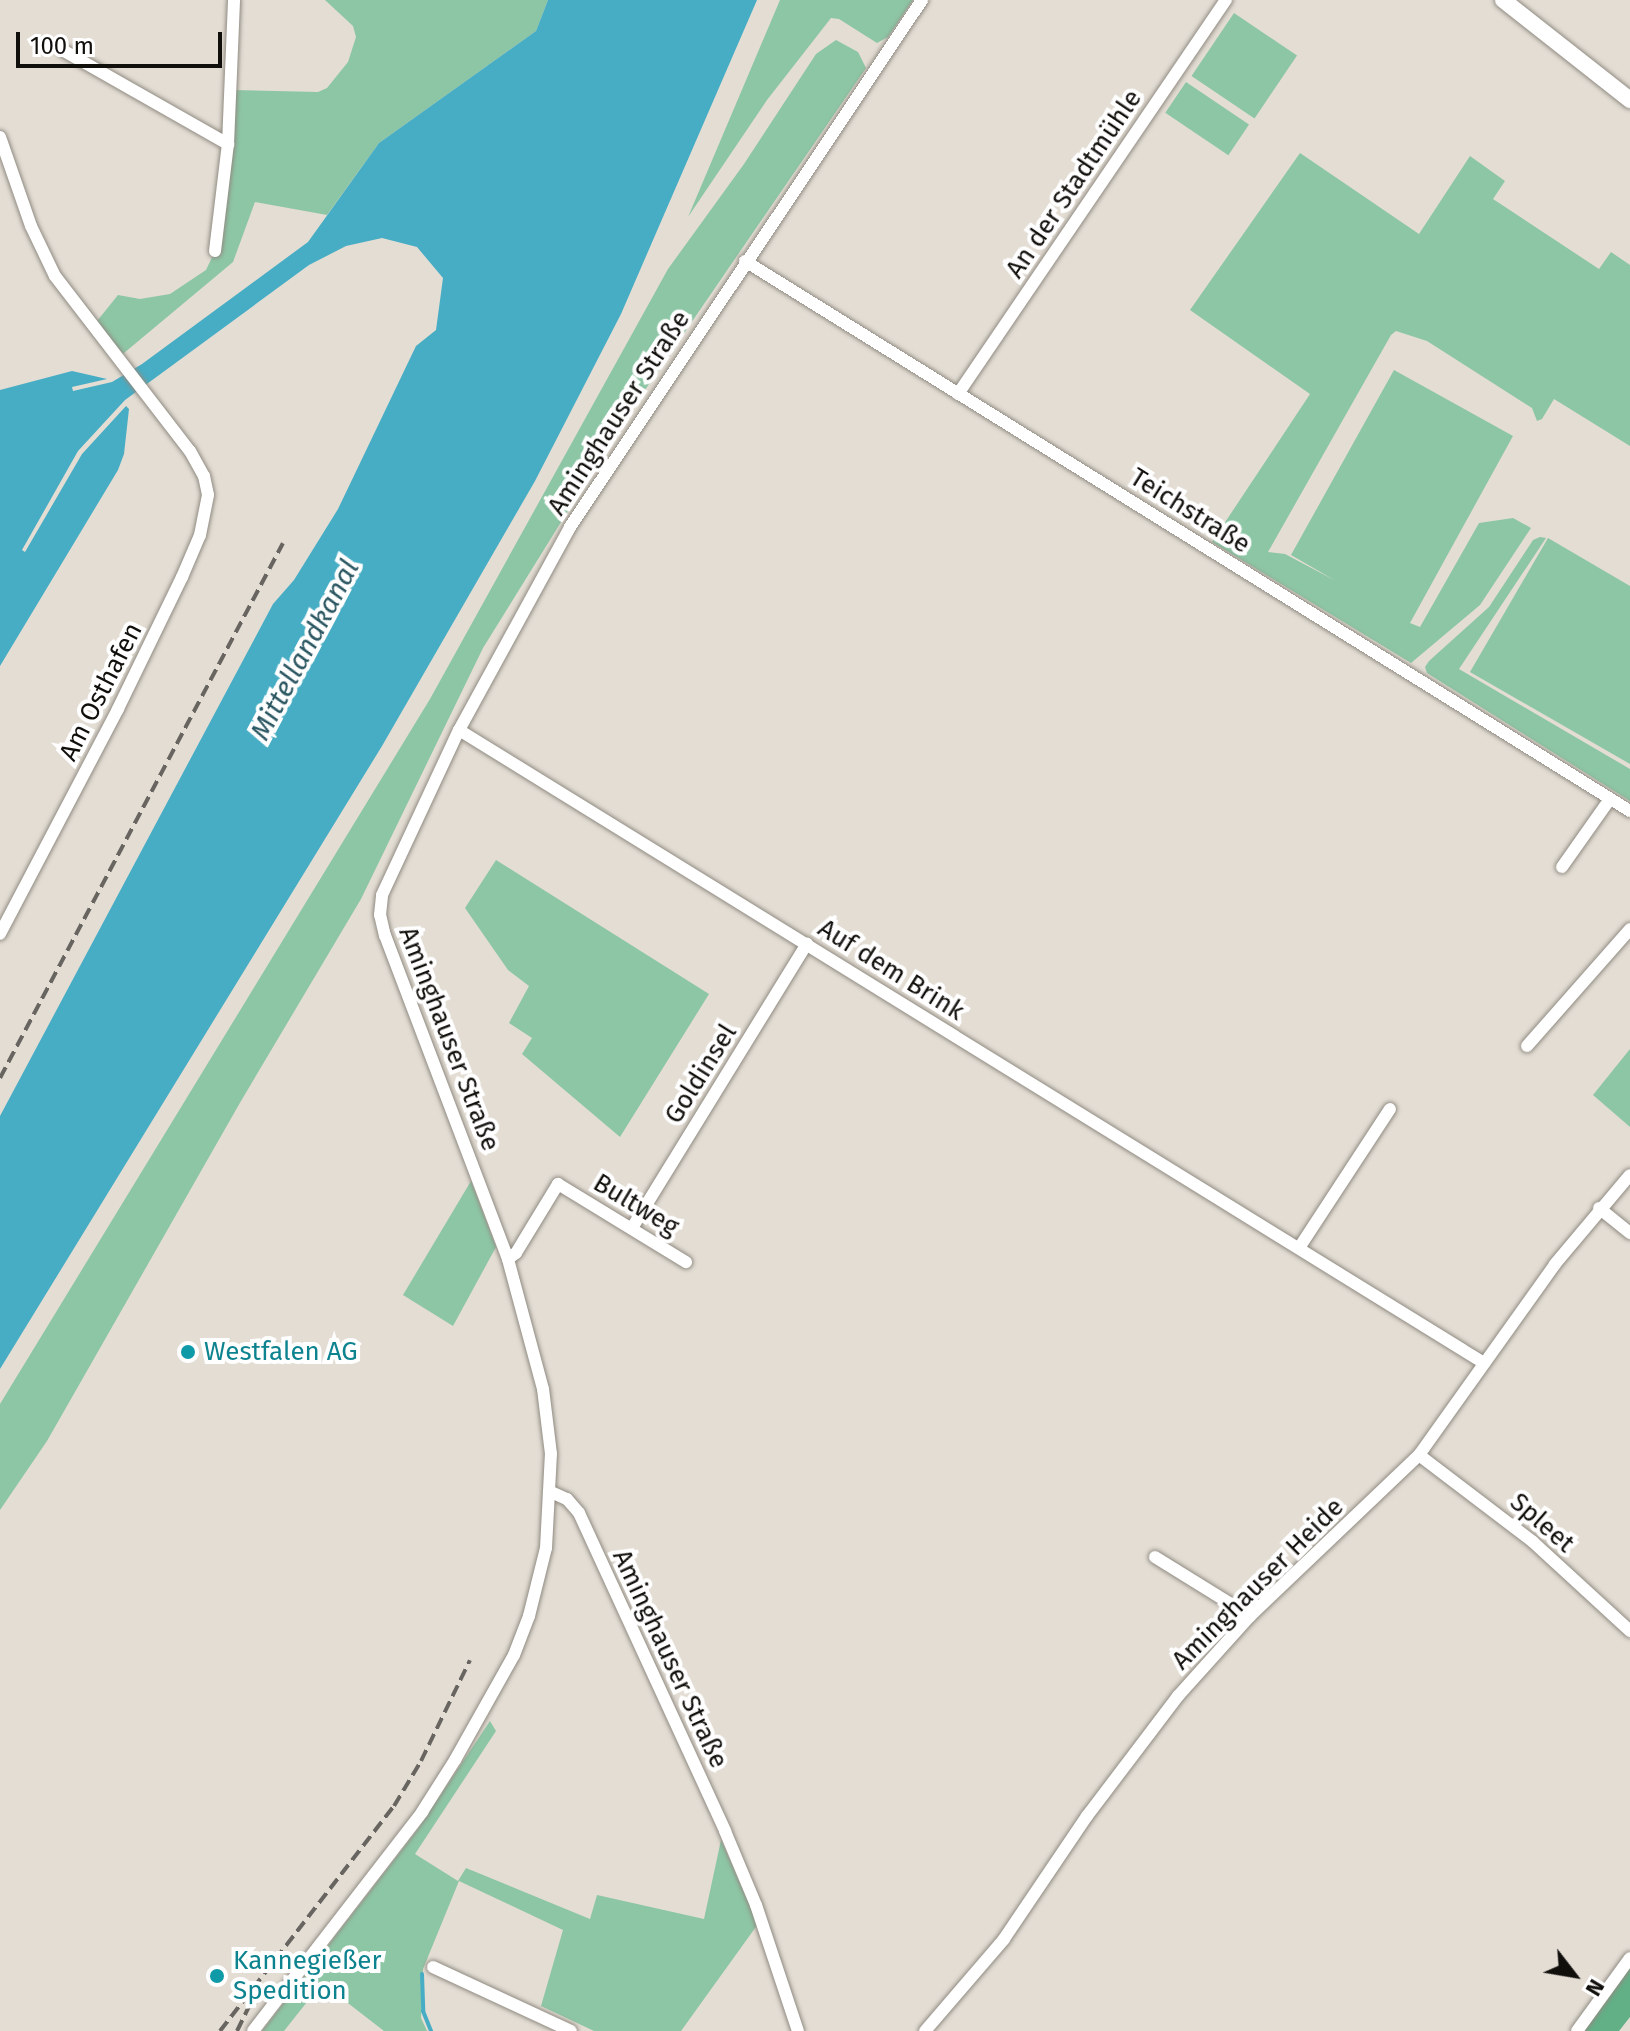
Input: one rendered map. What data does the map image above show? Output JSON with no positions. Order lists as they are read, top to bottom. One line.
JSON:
{"streets":{"street":["An der Stadtmühle","Aminghauser Straße","Teichstraße","Am Osthafen","Auf dem Brink","Goldinsel","Bultweg","Spleet","Aminghauser Heide"]},"crossings":[["An der Stadtmühle","Teichstraße"],["Aminghauser Straße","Teichstraße"],["Aminghauser Straße","Auf dem Brink"],["Aminghauser Straße","Bultweg"],["Auf dem Brink","Goldinsel"],["Auf dem Brink","Aminghauser Heide"],["Goldinsel","Bultweg"],["Spleet","Aminghauser Heide"]],"water":["Mittellandkanal"],"places":["Westfalen AG","Kannegießer Spedition"],"scale_bar":"100 m","north":"bottom right"}
